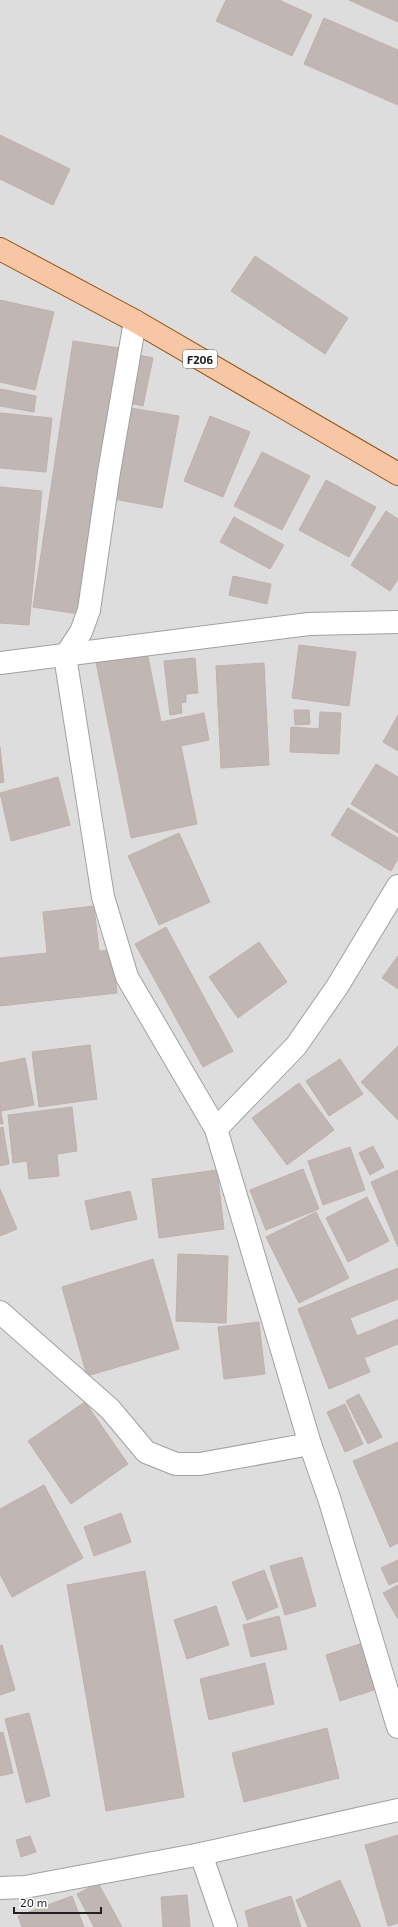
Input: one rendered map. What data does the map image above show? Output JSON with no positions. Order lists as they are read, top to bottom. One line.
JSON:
{"streets":{"main road":["F206"]},"scale_bar":"20 m"}
